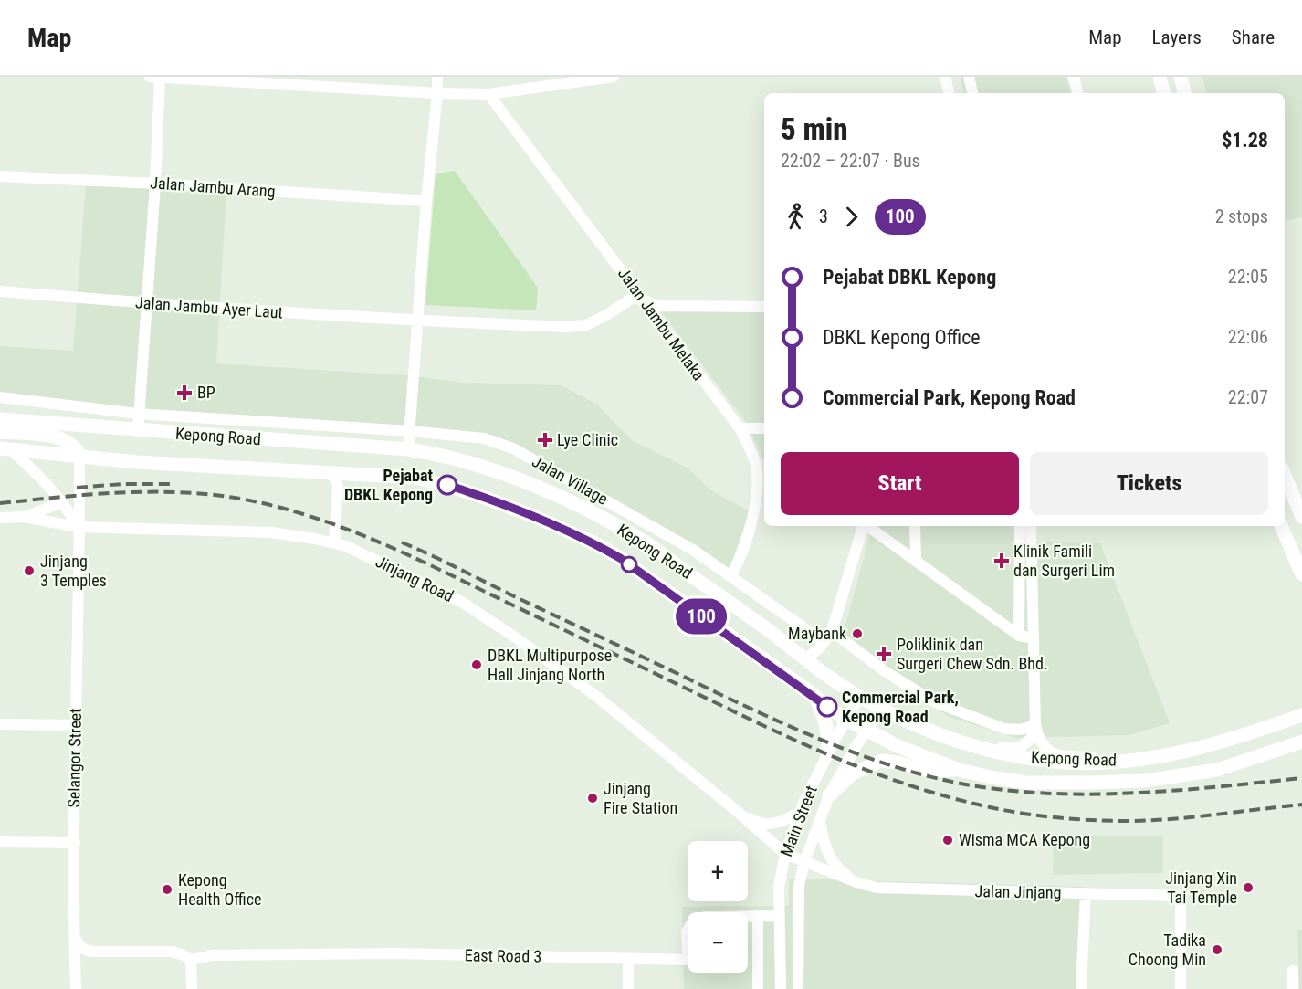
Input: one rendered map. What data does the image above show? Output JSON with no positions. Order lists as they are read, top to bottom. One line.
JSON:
{"streets":{"main road":["Kepong Road"],"street":["Jalan Jambu Arang","Jalan Jambu Ayer Laut","Jalan Jambu Melaka","Jalan Village","Jinjang Road","Selangor Street","Main Street","Jalan Jinjang","East Road 3"]},"crossings":[["Jalan Jambu Ayer Laut","Jalan Jambu Melaka"],["Jalan Jambu Melaka","Jalan Village"],["Kepong Road","Jalan Village"],["Kepong Road","Selangor Street"],["Kepong Road","Main Street"],["Jinjang Road","Selangor Street"],["Jinjang Road","Jalan Jinjang"],["Main Street","Jalan Jinjang"],["Main Street","East Road 3"]],"places":{"health":["BP","Lye Clinic","Klinik Famili dan Surgeri Lim","Poliklinik dan Surgeri Chew Sdn. Bhd."],"other":["Pejabat DBKL Kepong","Jinjang 3 Temples","Maybank","DBKL Multipurpose Hall Jinjang North","Commercial Park, Kepong Road","Jinjang Fire Station","Wisma MCA Kepong","Jinjang Xin Tai Temple","Kepong Health Office","Tadika Choong Min"]},"lines":["bus line 100"],"page":{"header":"Map","nav":["Map","Layers","Share"],"on_map":"100","heading":["5 min","22:02 – 22:07 · Bus","$1.28"],"legs":["3","100","2 stops"],"list":[{"name":"Pejabat DBKL Kepong","value":"22:05"},{"name":"DBKL Kepong Office","value":"22:06"},{"name":"Commercial Park, Kepong Road","value":"22:07"}],"buttons":["Start","Tickets"],"map_buttons":["+","−"]}}
